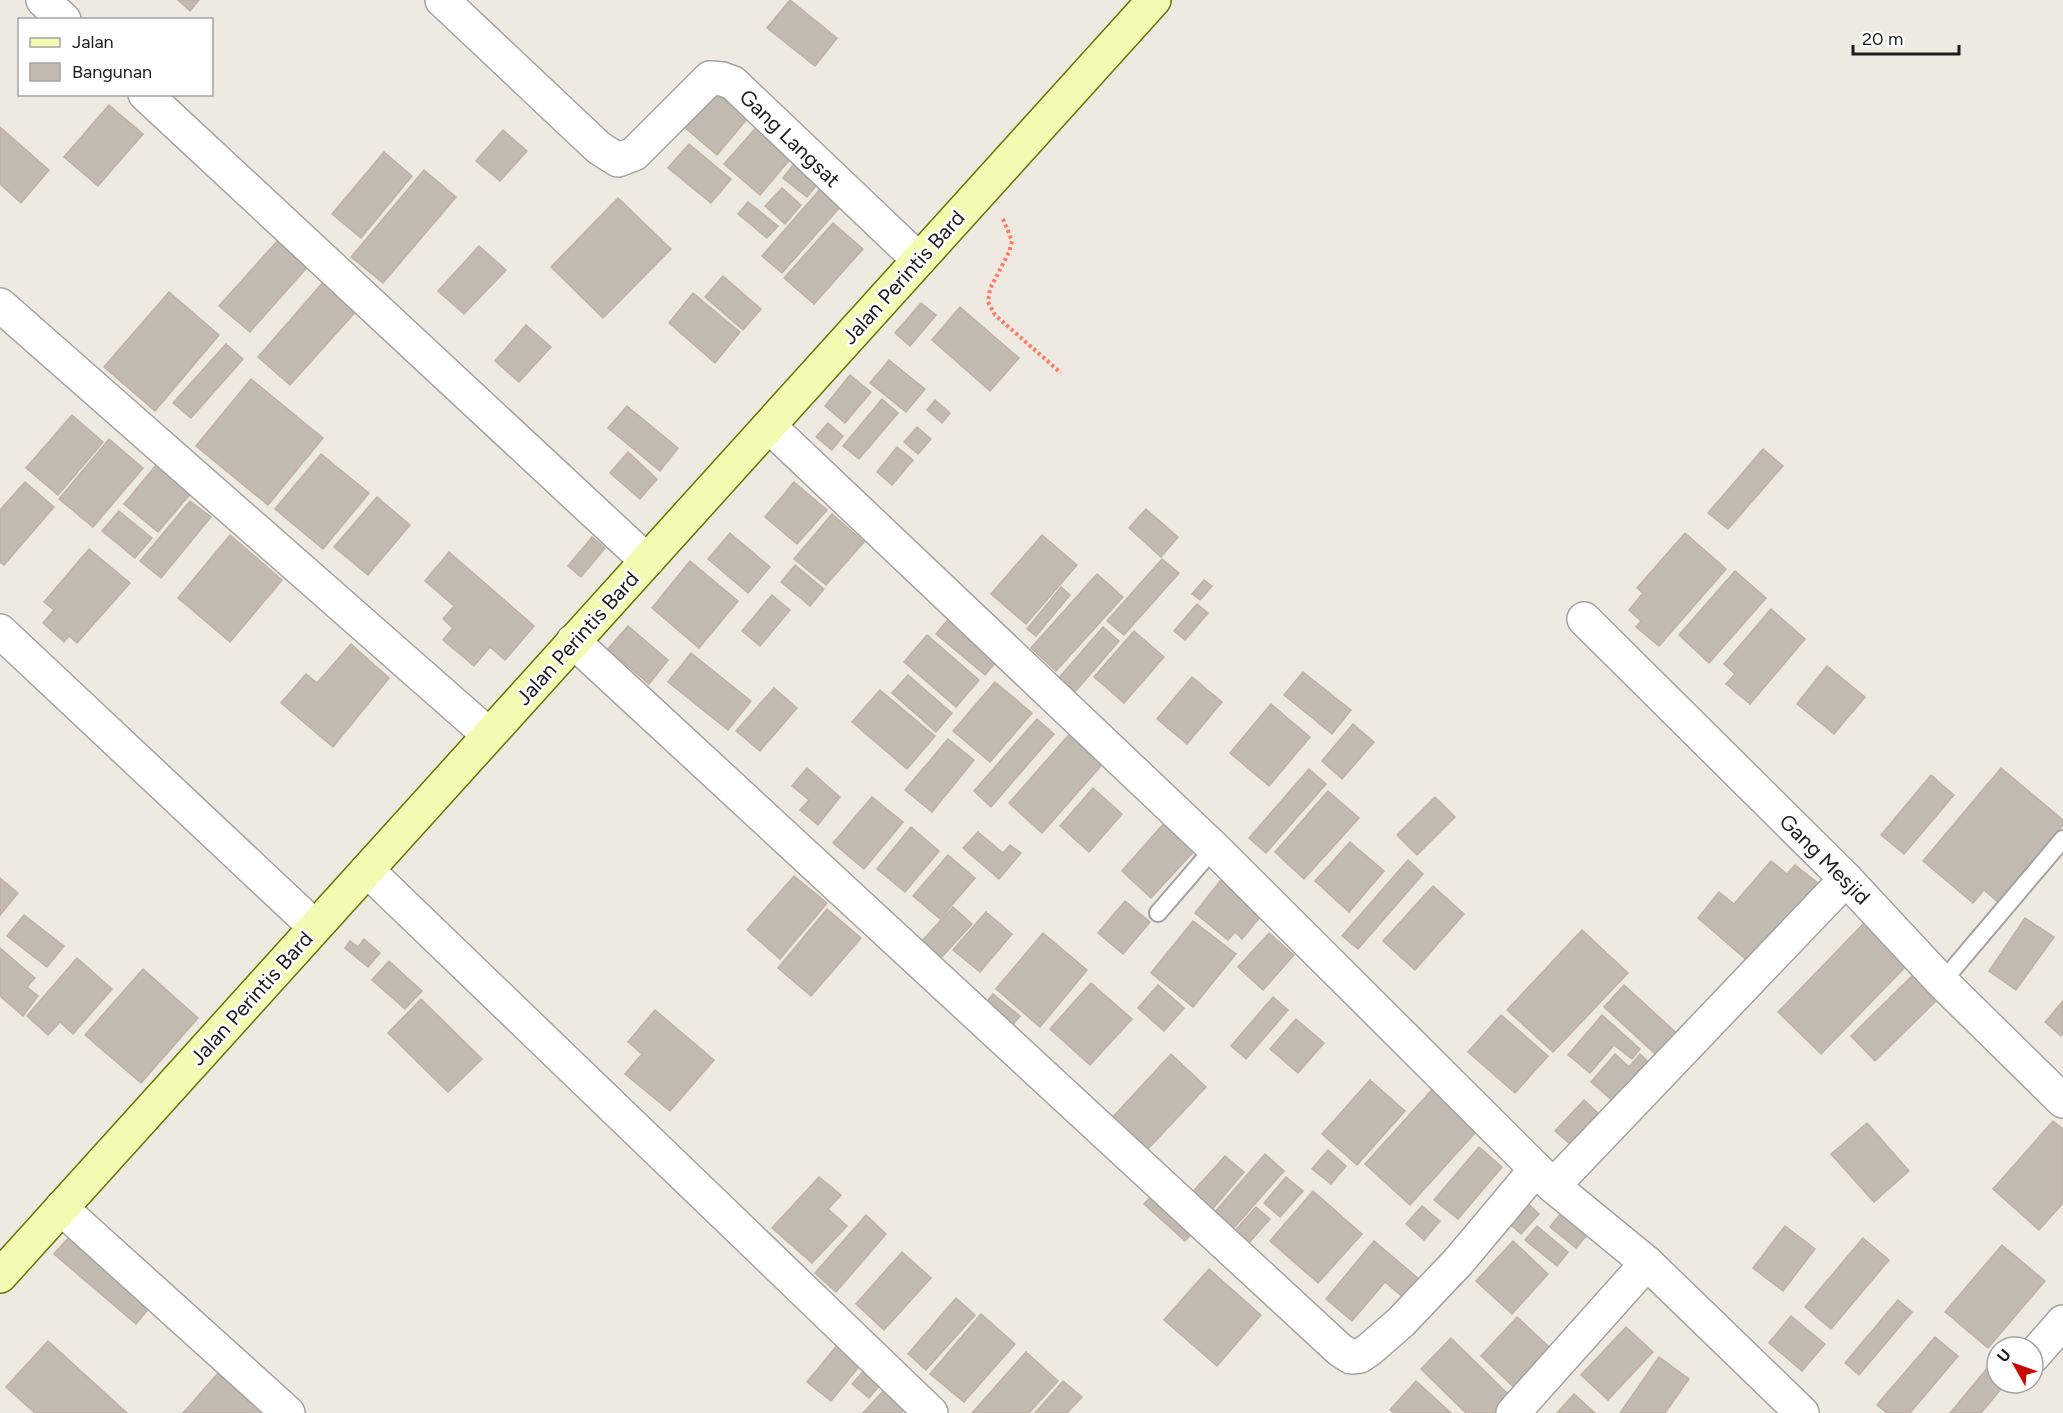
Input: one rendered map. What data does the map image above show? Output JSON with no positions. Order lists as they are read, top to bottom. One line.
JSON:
{"streets":{"street":["Gang Langsat","Jalan Perintis Bard","Gang Mesjid"]},"crossings":[["Gang Langsat","Jalan Perintis Bard"]],"legend":["Jalan","Bangunan"],"scale_bar":"20 m","north":"top left"}
